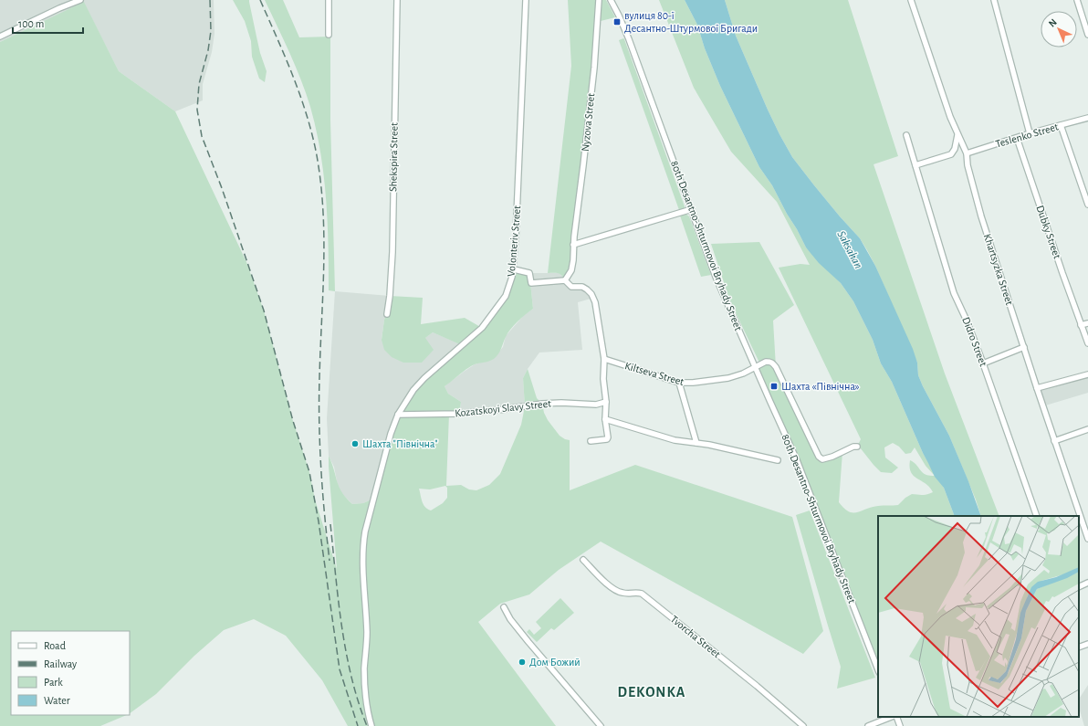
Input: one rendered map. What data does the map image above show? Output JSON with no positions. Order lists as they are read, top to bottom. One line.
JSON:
{"streets":{"street":["Nyzova Street","Teslenko Street","Shekspira Street","Dubky Street","Volonteriv Street","80th Desantno-Shturmovoi Bryhady Street","Khartsyzka Street","Didro Street","Kiltseva Street","Kozatskoyi Slavy Street","Tvorcha Street"]},"crossings":[["Teslenko Street","Dubky Street"],["Teslenko Street","Khartsyzka Street"],["Volonteriv Street","Kozatskoyi Slavy Street"],["80th Desantno-Shturmovoi Bryhady Street","Kiltseva Street"]],"districts":["DEKONKA"],"water":["Saksahan"],"places":{"transit":["вулиця 80-ї Десантно-Штурмової Бригади","Шахта «Північна»"],"other":["Шахта \"Північна\"","Дом Божий"]},"legend":["Road","Railway","Park","Water"],"scale_bar":"100 m","north":"top left"}
